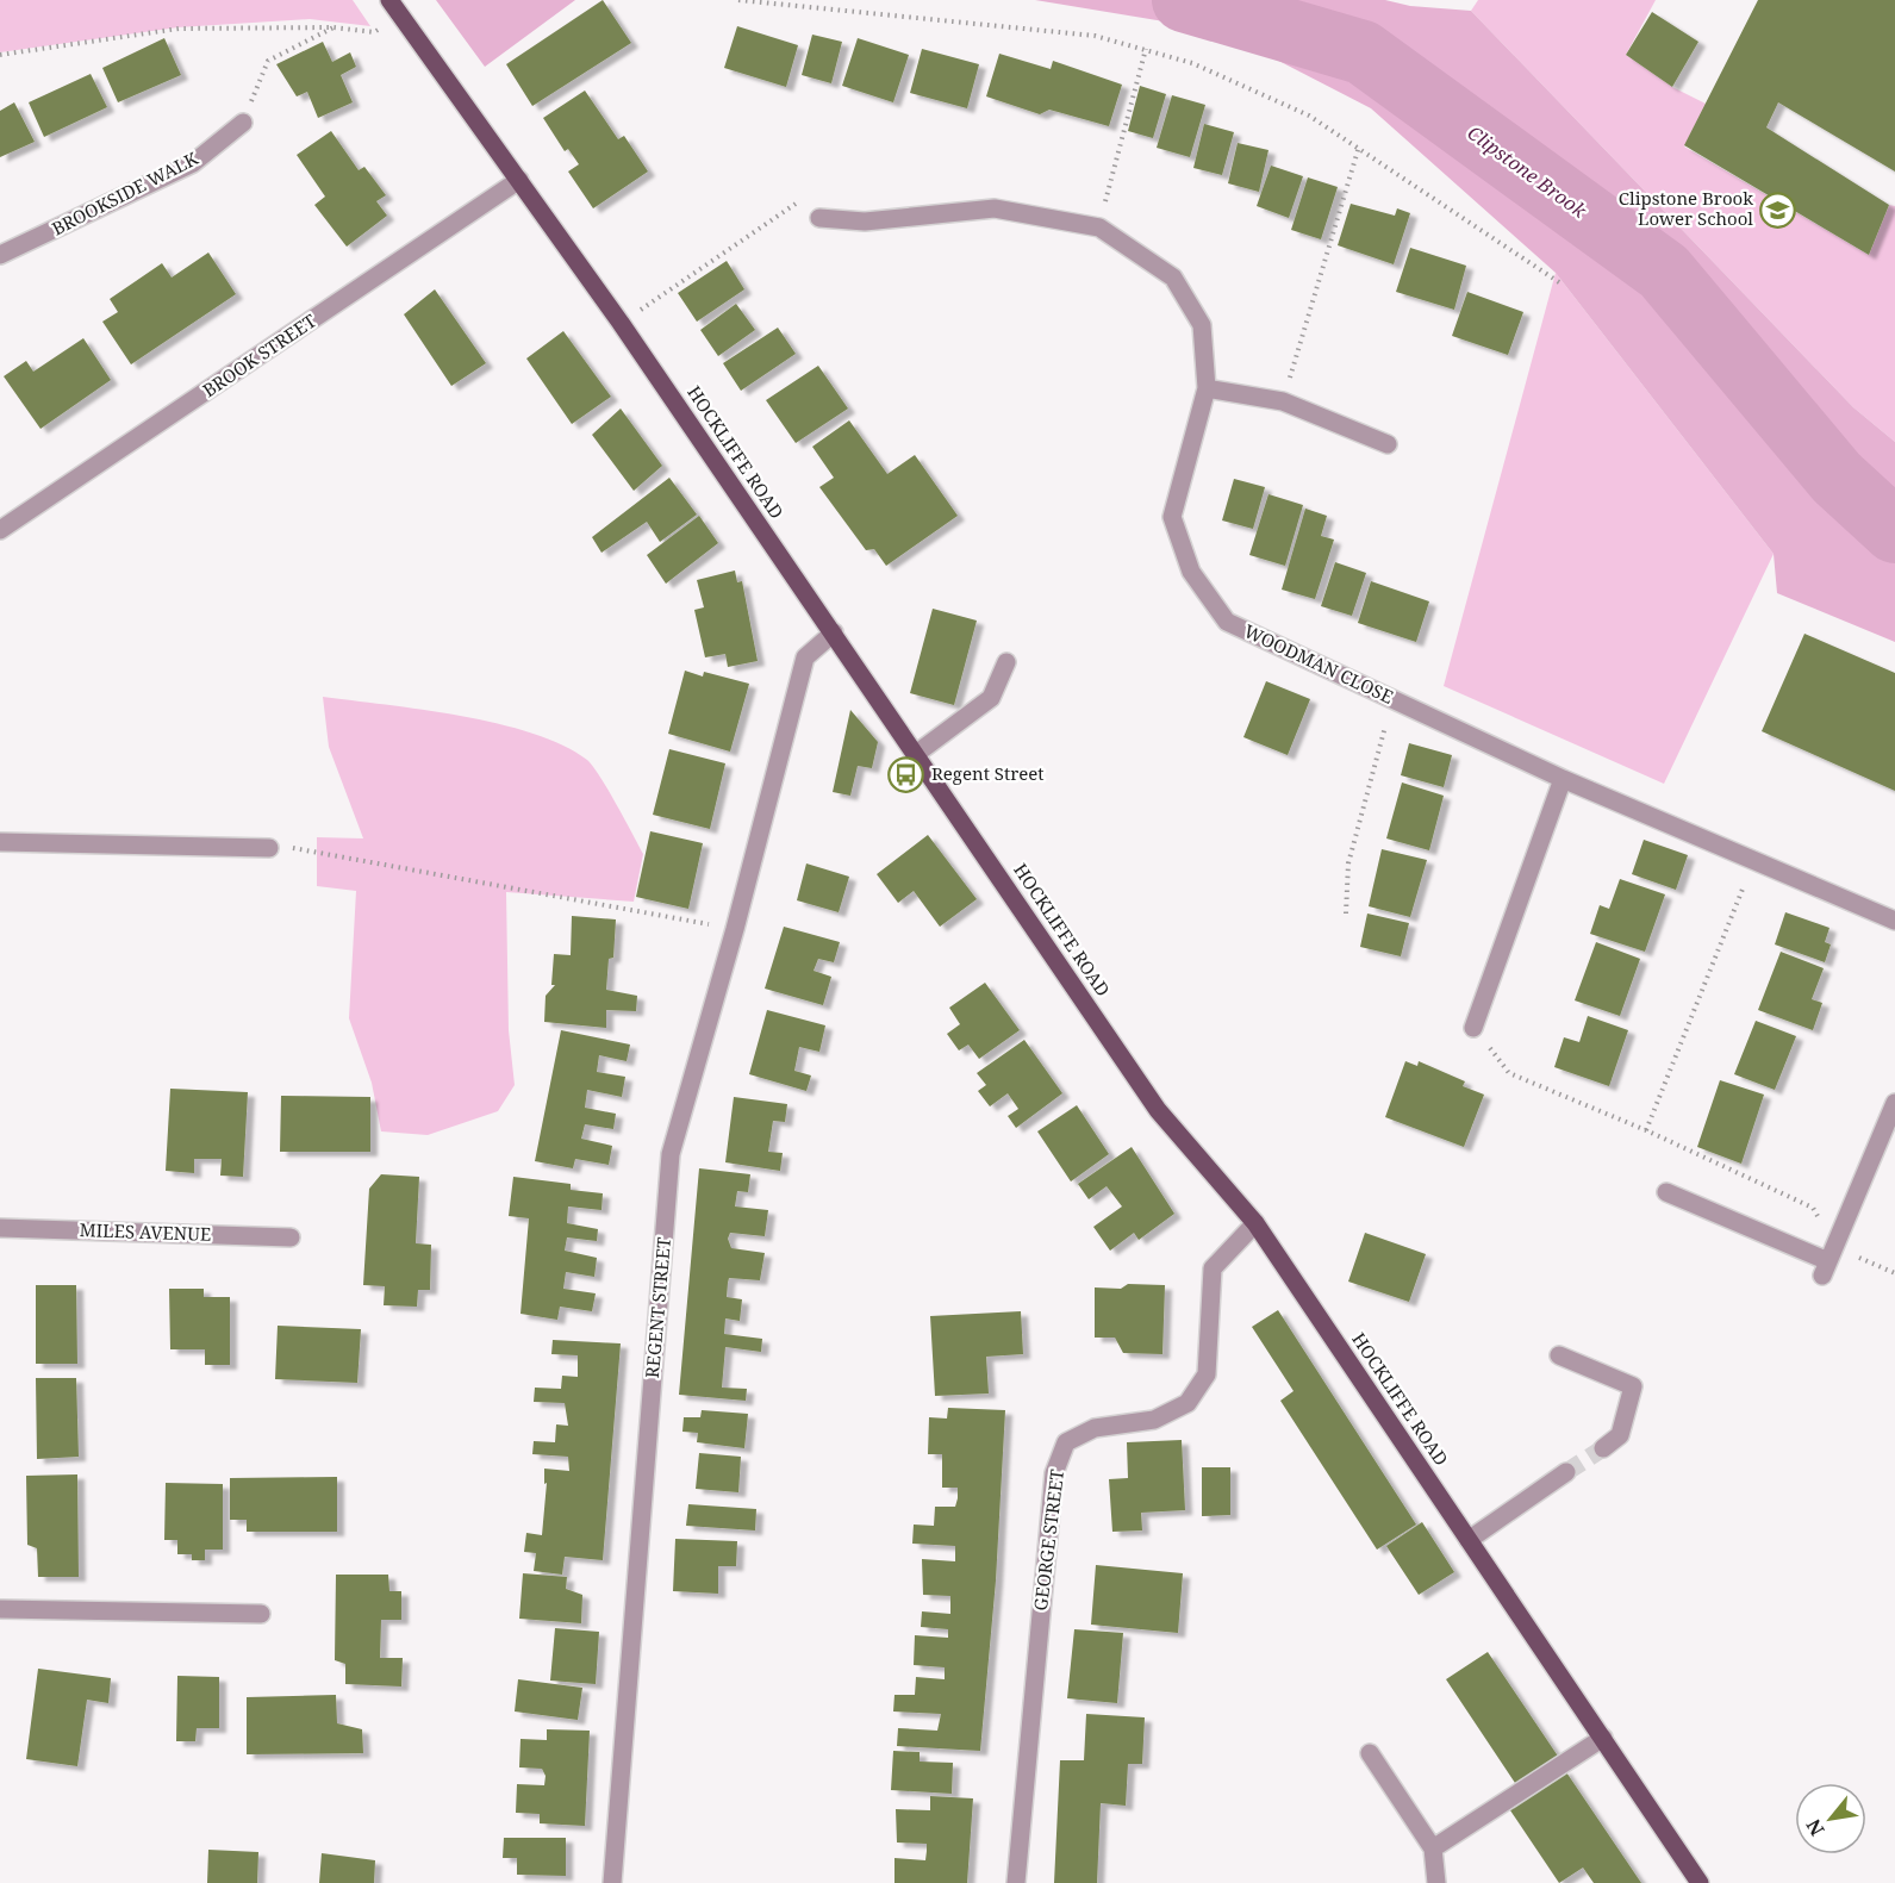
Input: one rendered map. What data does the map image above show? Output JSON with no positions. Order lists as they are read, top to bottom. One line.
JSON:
{"streets":{"main road":["HOCKLIFFE ROAD"],"street":["BROOKSIDE WALK","BROOK STREET","WOODMAN CLOSE","MILES AVENUE","REGENT STREET","GEORGE STREET"]},"crossings":[["BROOK STREET","HOCKLIFFE ROAD"],["HOCKLIFFE ROAD","REGENT STREET"],["HOCKLIFFE ROAD","GEORGE STREET"]],"water":["Clipstone Brook"],"places":{"school or university":["Clipstone Brook Lower School"],"bus stop":["Regent Street"]},"north":"bottom left"}
